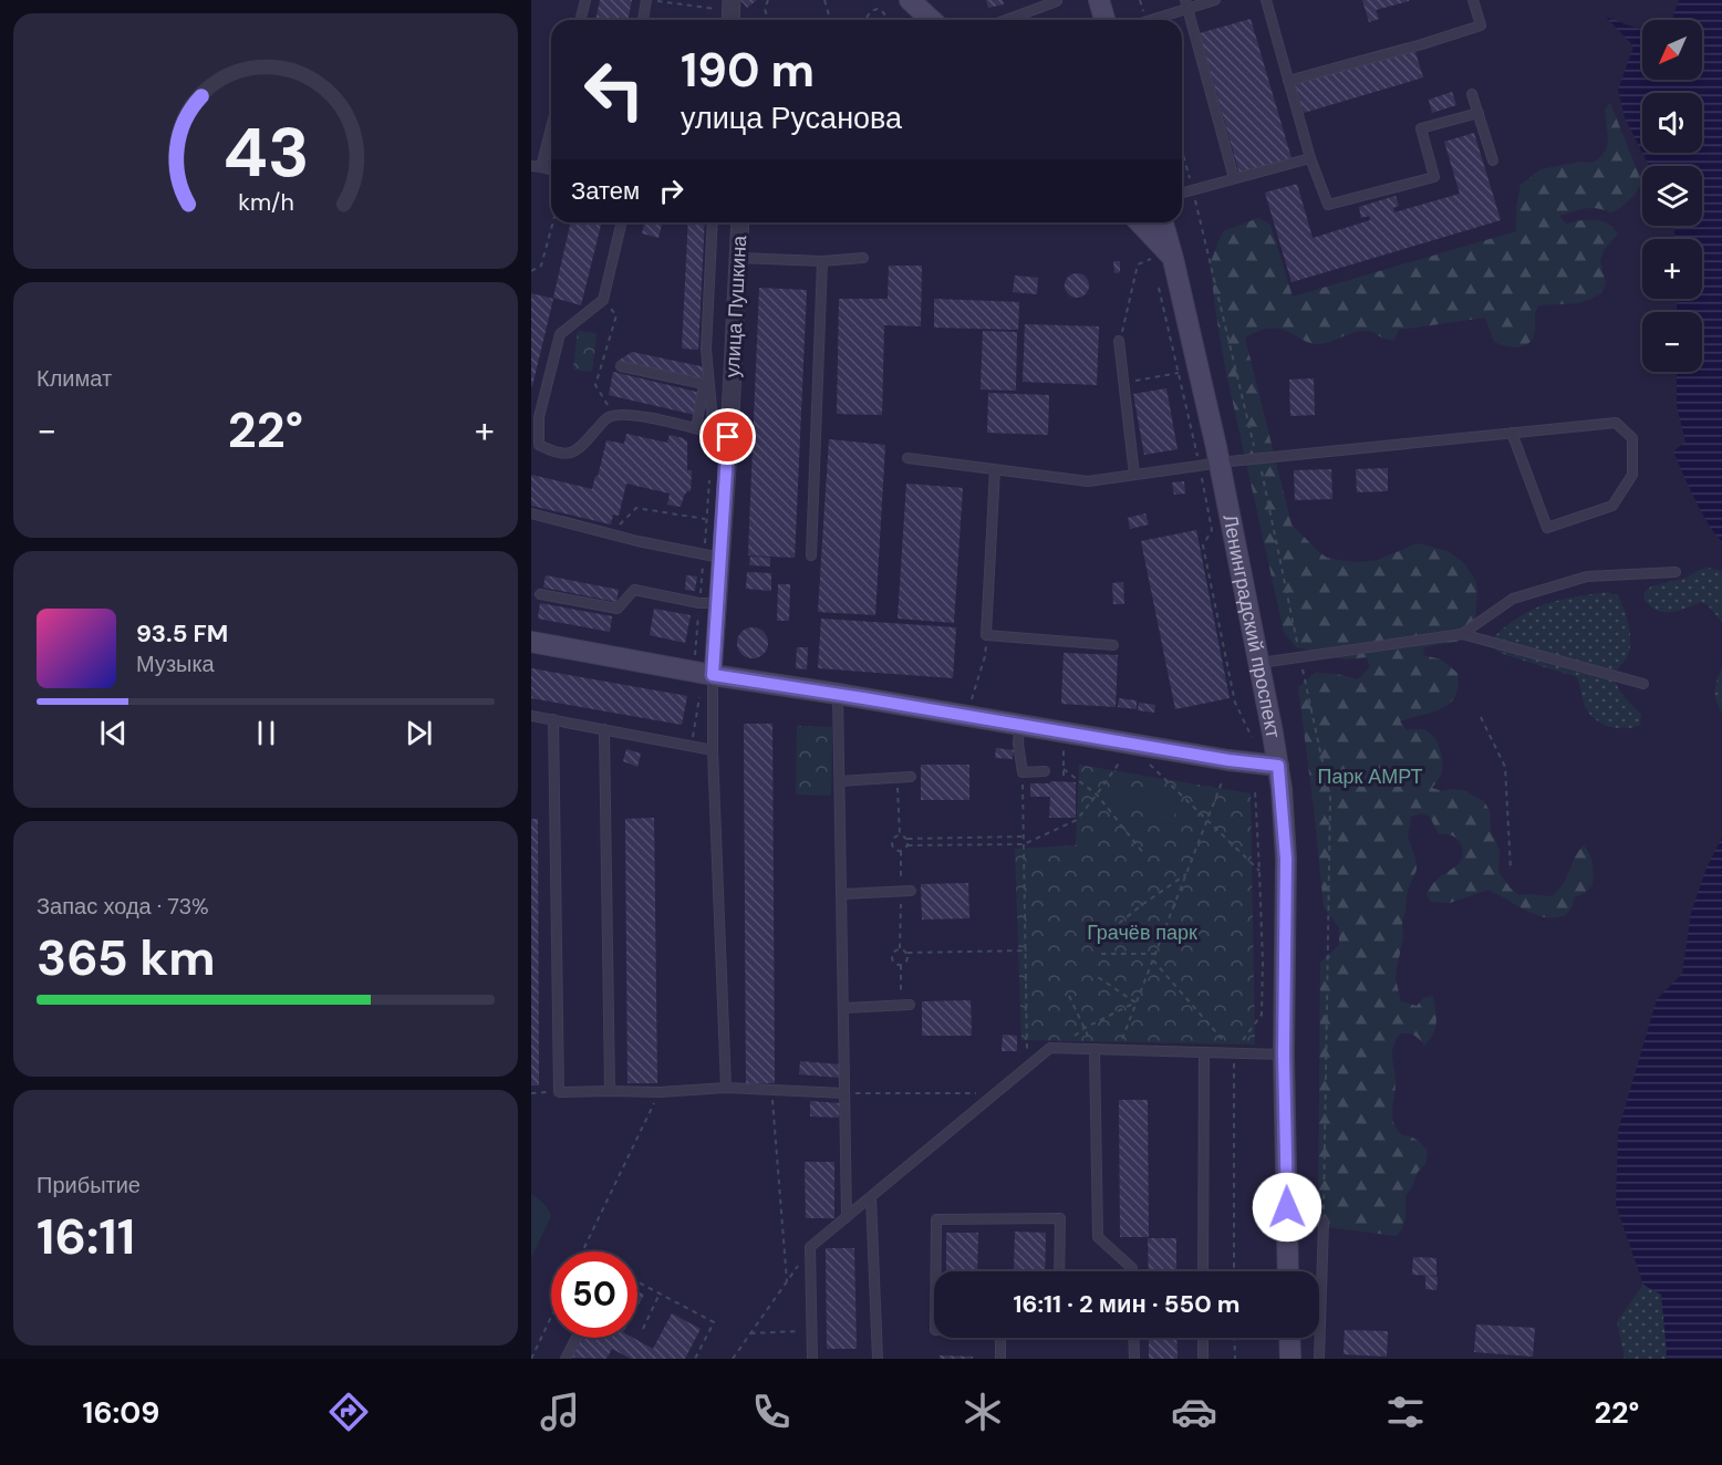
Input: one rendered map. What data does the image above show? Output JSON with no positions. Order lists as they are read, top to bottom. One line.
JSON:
{"streets":{"main road":["Ленинградский проспект"],"street":["улица Пушкина"]},"parks":["Парк АМРТ","Грачёв парк"],"north":"bottom left","page":{"map_buttons":["+","−"],"turn":["190 m","улица Русанова"],"then":"Затем","tile":["Климат",["Запас хода · 73%","365 km"],["Прибытие","16:11"]],"heat":["−","22°","+"],"song":["93.5 FM","Музыка"],"limit":"50","trip":"16:11 · 2 мин · 550 m","tabs":["16:09","22°"],"gauge":["43","km/h"]}}
